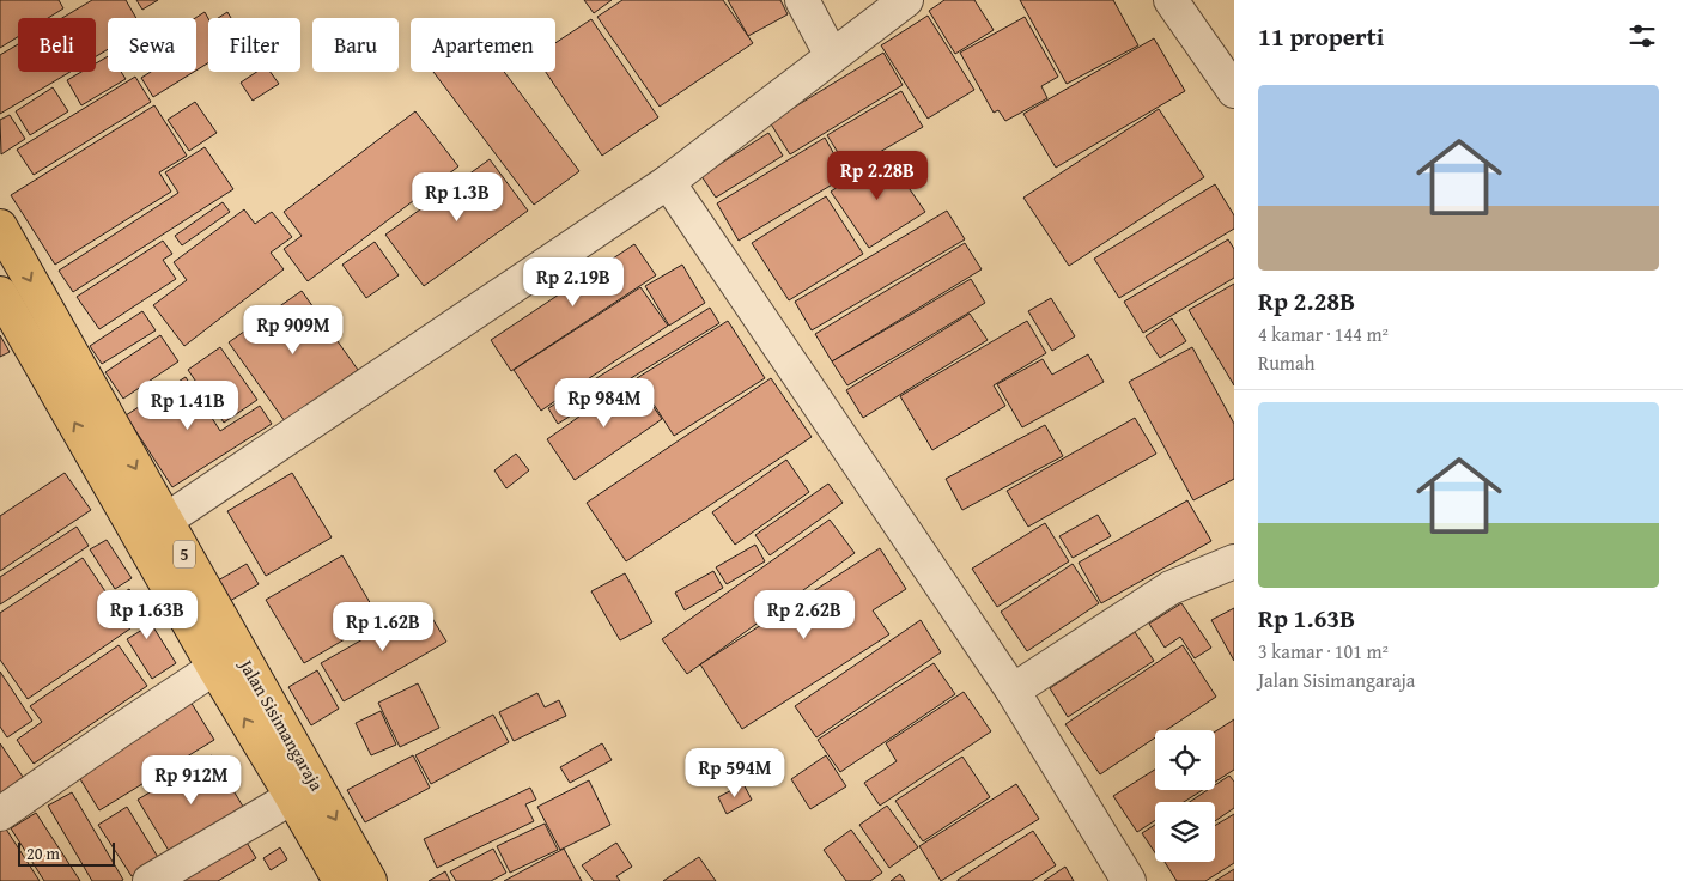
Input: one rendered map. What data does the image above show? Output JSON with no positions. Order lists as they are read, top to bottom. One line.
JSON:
{"streets":{"highway":["5","Jalan Sisimangaraja"]},"scale_bar":"20 m","page":{"heading":"11 properti","chip":["Beli","Sewa","Filter","Baru","Apartemen"],"list":[{"name":"Rp 2.28B","note":"4 kamar · 144 m² · Rumah"},{"name":"Rp 1.63B","note":"3 kamar · 101 m² · Jalan Sisimangaraja"}],"price":["Rp 2.28B","Rp 1.3B","Rp 2.19B","Rp 909M","Rp 984M","Rp 1.41B","Rp 1.63B","Rp 2.62B","Rp 1.62B","Rp 594M","Rp 912M"],"scale":"20 m"}}
